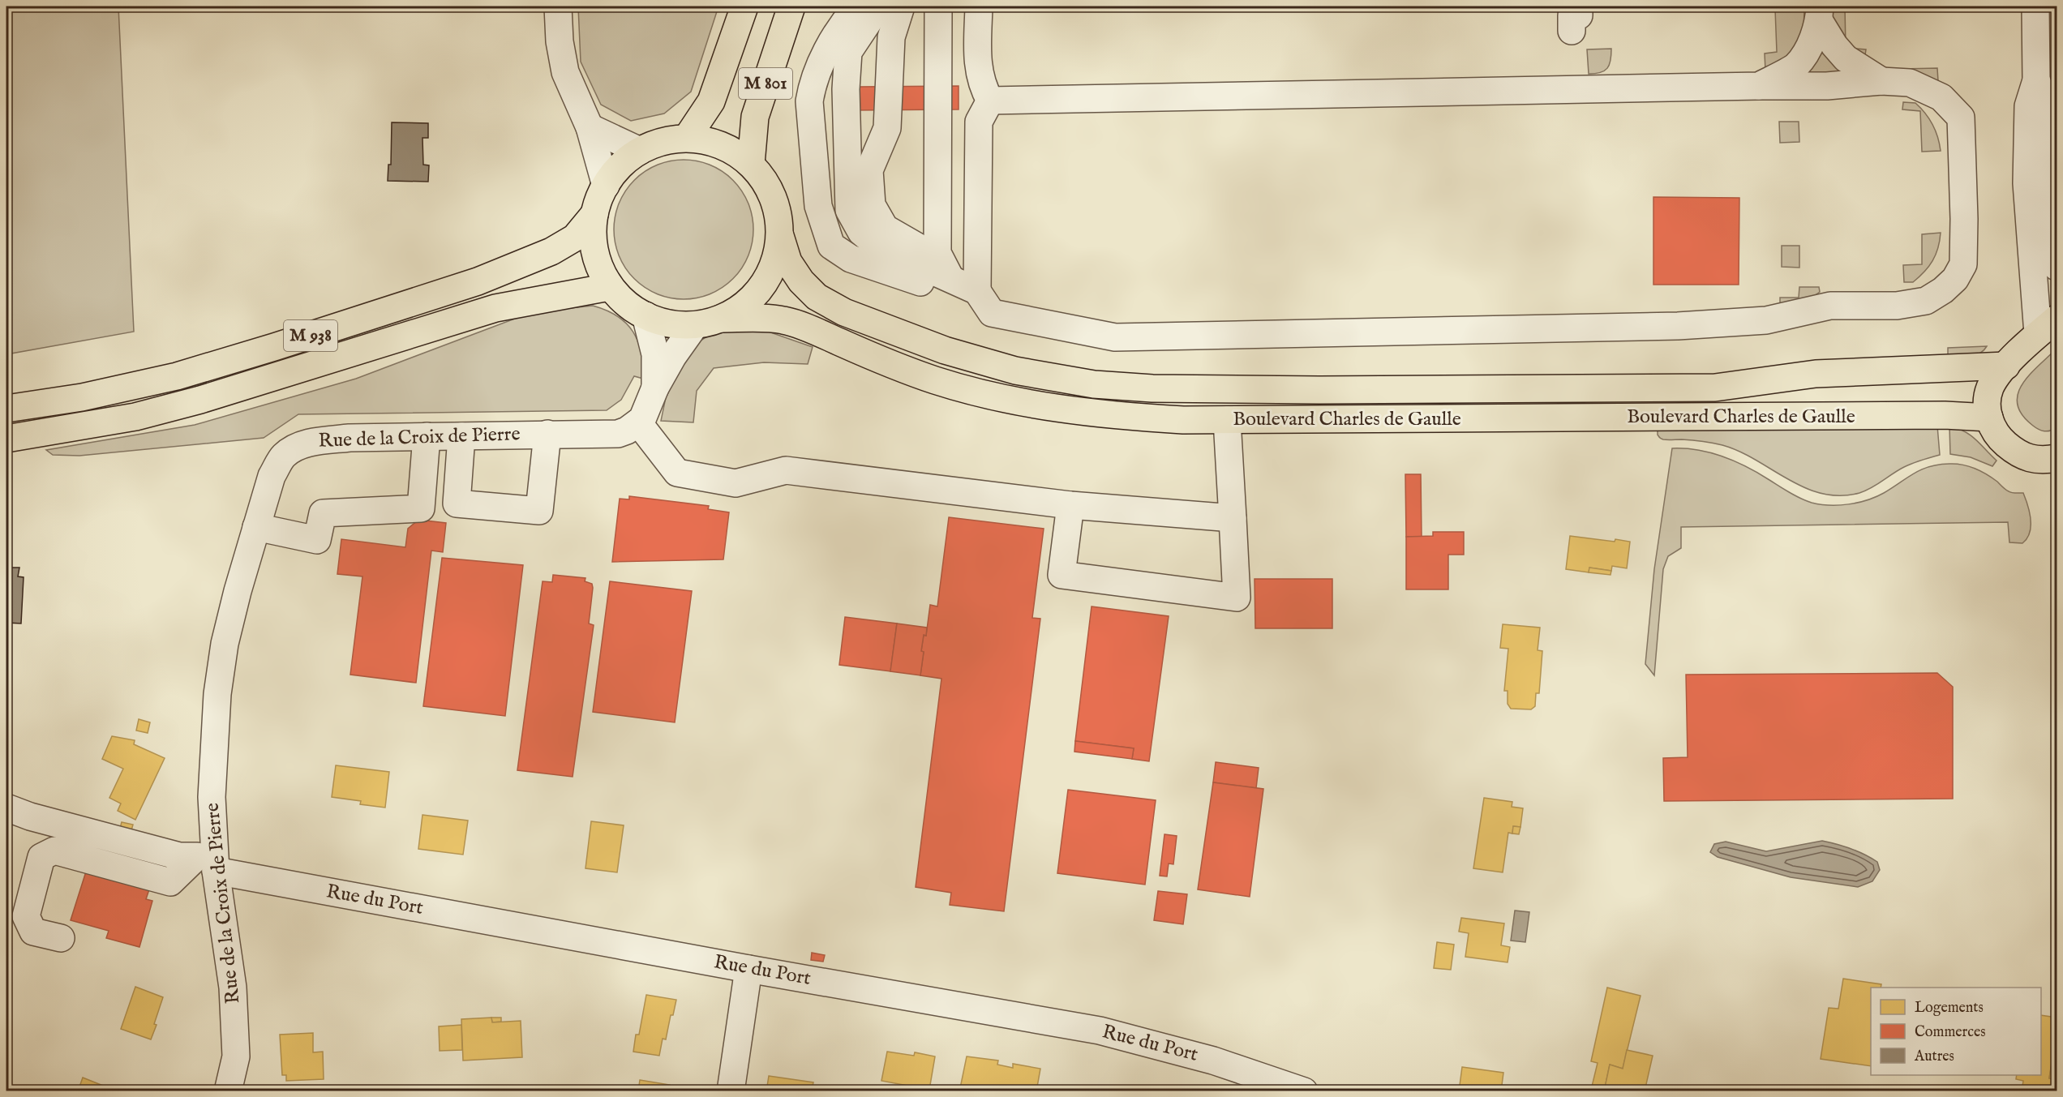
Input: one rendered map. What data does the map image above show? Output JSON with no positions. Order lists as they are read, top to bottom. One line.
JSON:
{"streets":{"main road":["M 801","M 938","Boulevard Charles de Gaulle"],"street":["Rue de la Croix de Pierre","Rue du Port"]},"crossings":[["Rue de la Croix de Pierre","Rue du Port"]],"legend":["Logements","Commerces","Autres"]}
